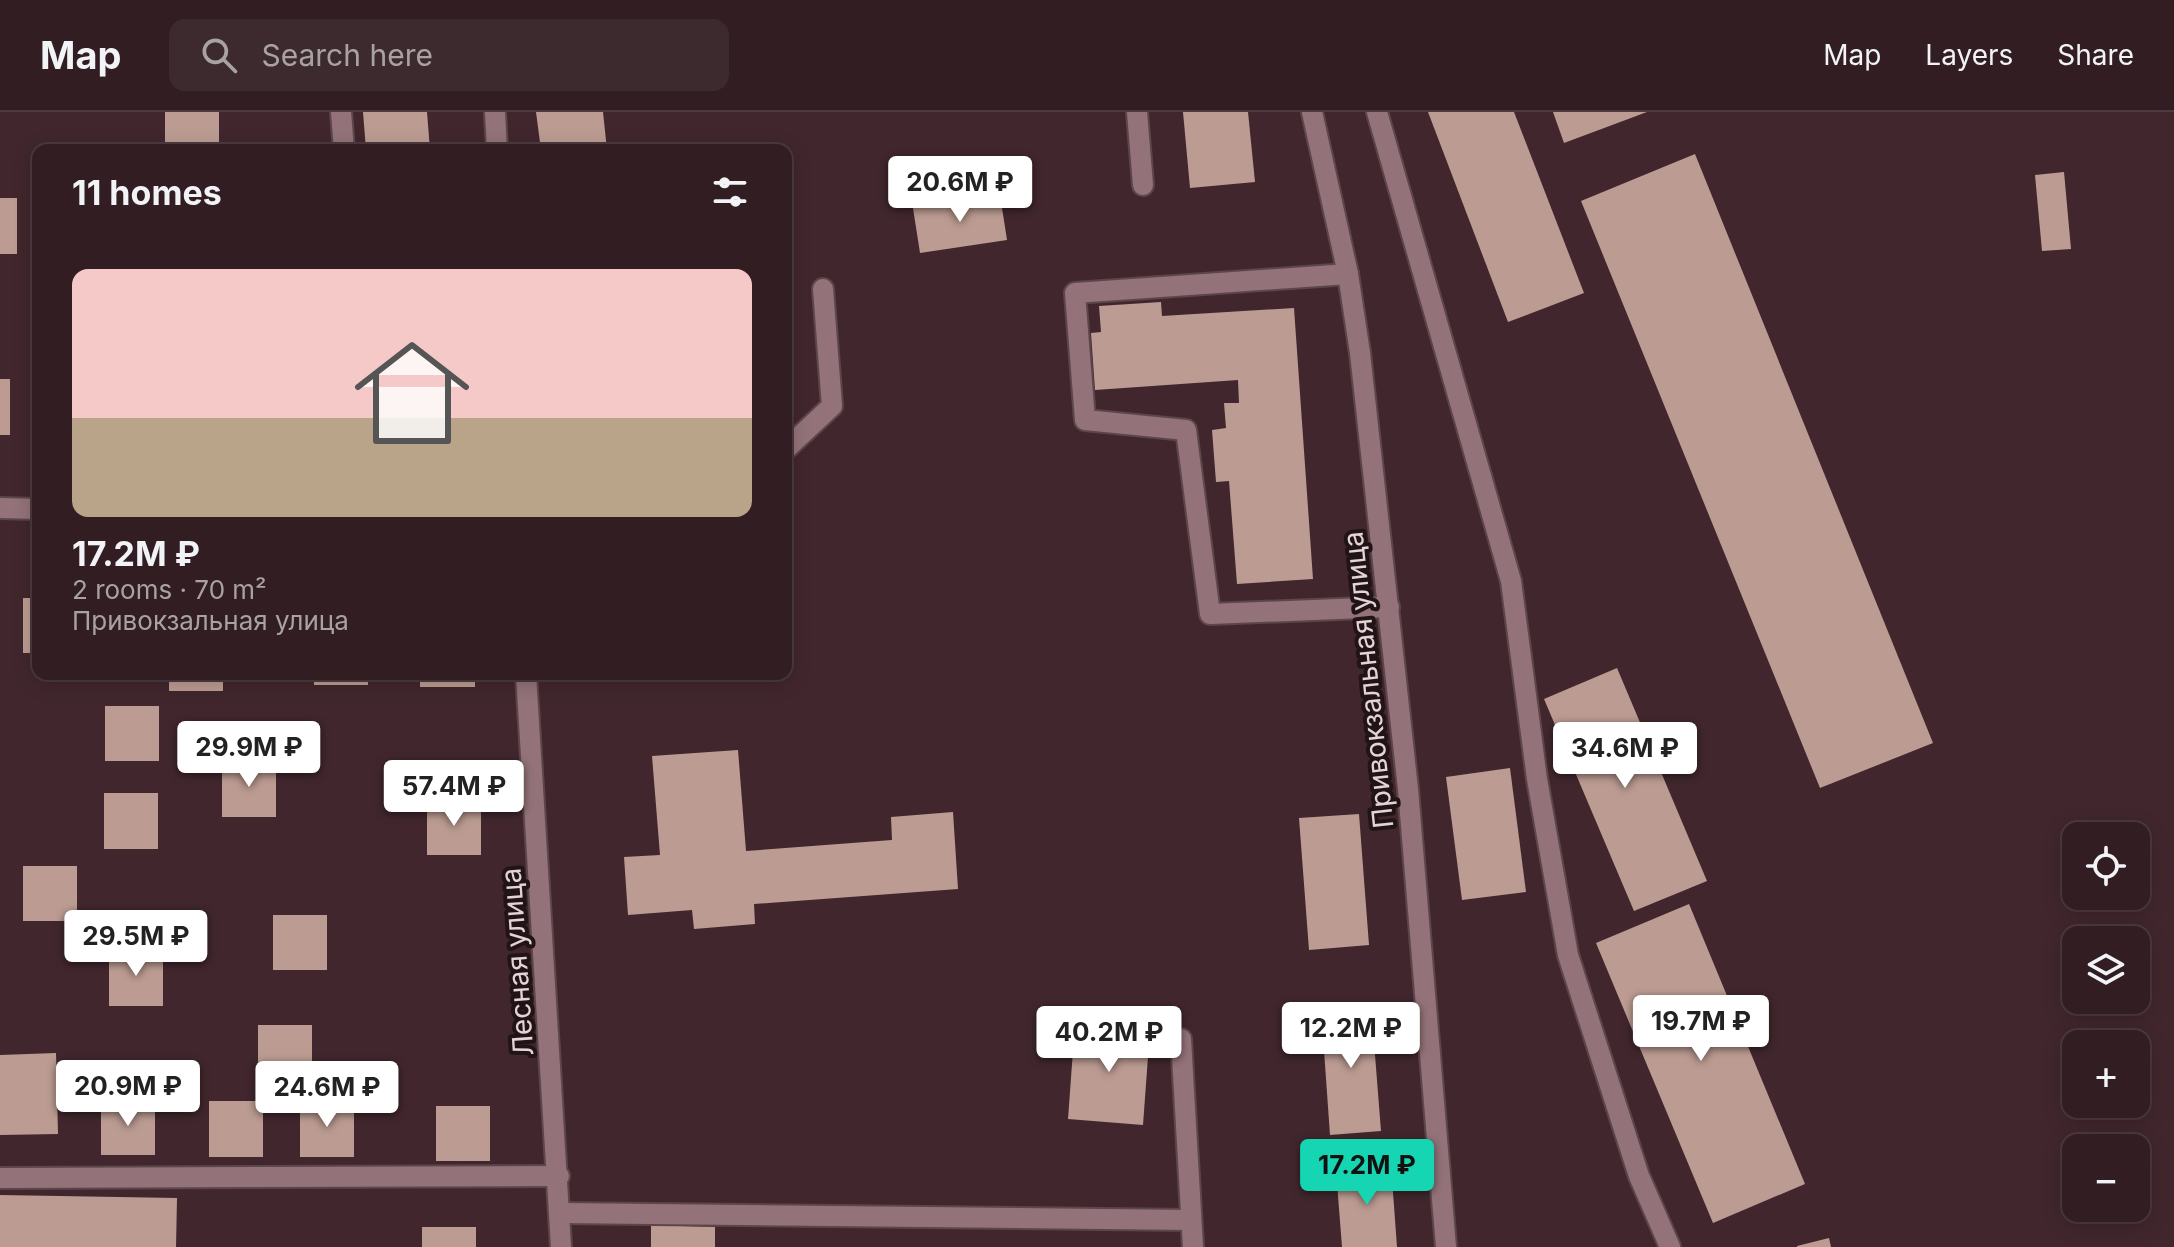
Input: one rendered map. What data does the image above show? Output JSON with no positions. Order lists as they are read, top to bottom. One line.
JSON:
{"streets":{"street":["Привокзальная улица","Лесная улица"]},"page":{"header":"Map","search":"Search here","nav":["Map","Layers","Share"],"heading":"11 homes","price":["20.6M ₽","29.9M ₽","34.6M ₽","57.4M ₽","29.5M ₽","19.7M ₽","12.2M ₽","40.2M ₽","20.9M ₽","24.6M ₽","17.2M ₽"],"list":[{"name":"17.2M ₽","note":"2 rooms · 70 m² · Привокзальная улица"}],"map_buttons":["+","−"]}}
